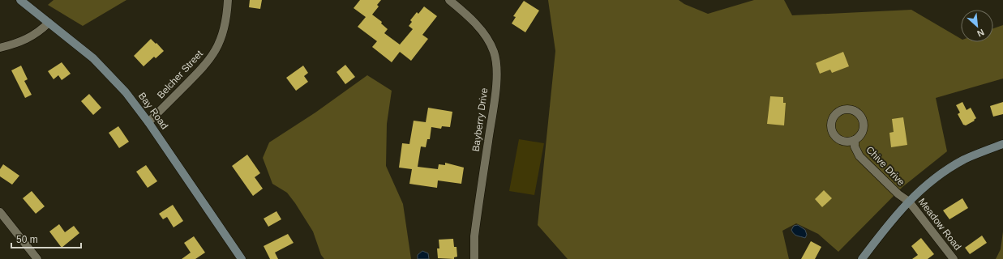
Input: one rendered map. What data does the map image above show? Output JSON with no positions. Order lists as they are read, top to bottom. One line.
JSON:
{"streets":{"main road":["Bay Road"],"street":["Belcher Street","Bayberry Drive","Chive Drive","Meadow Road"]},"crossings":[["Belcher Street","Bay Road"],["Chive Drive","Meadow Road"]],"scale_bar":"50 m","north":"bottom right"}
